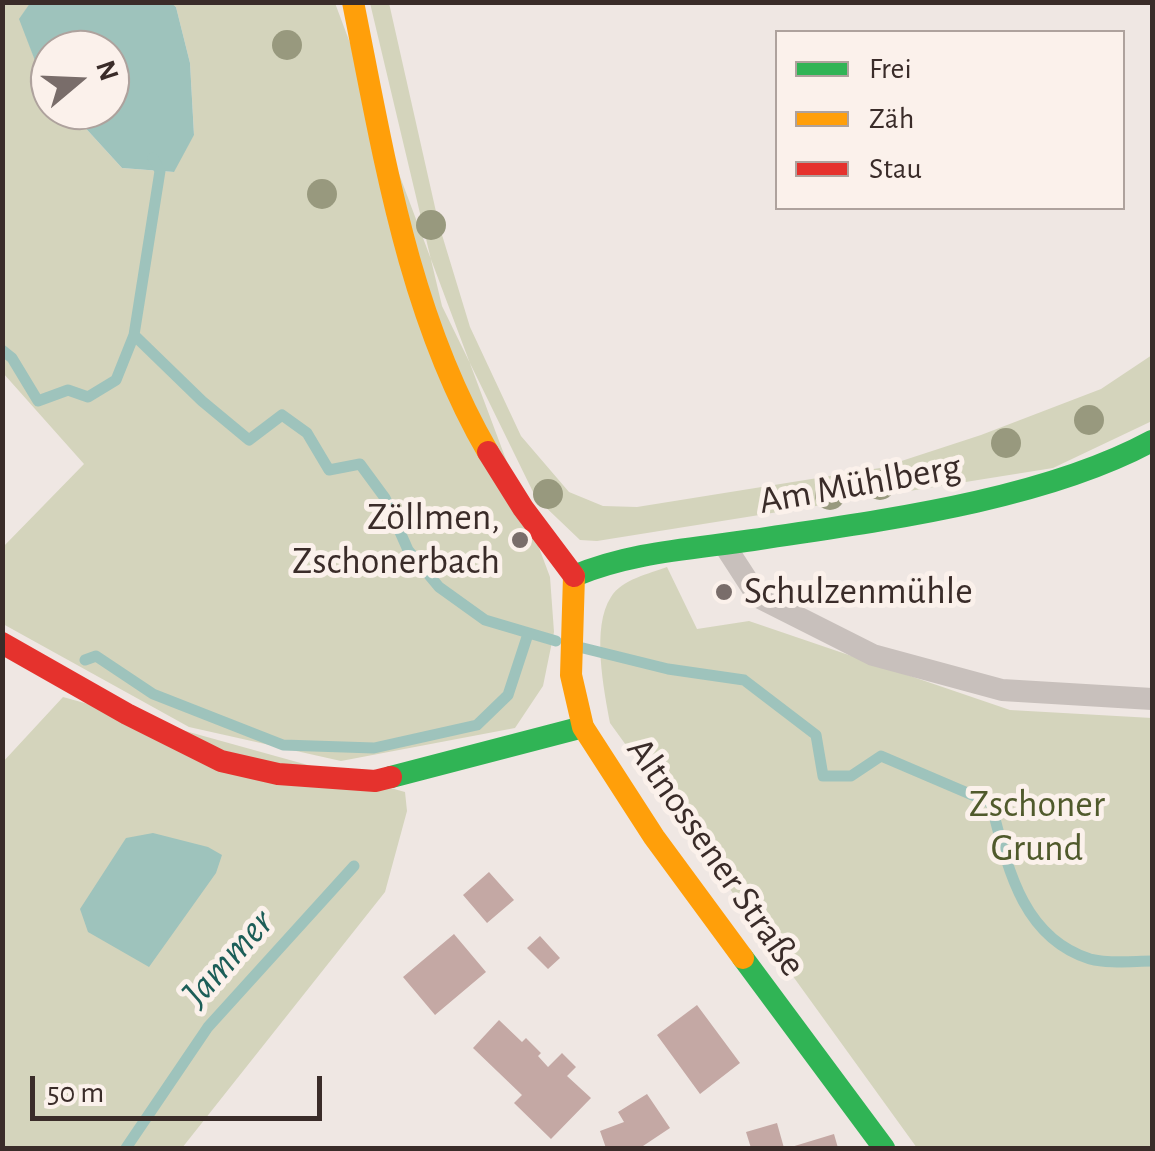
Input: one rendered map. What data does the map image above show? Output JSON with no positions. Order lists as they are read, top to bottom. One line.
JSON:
{"streets":{"street":["Am Mühlberg","Altnossener Straße"]},"crossings":[["Am Mühlberg","Altnossener Straße"]],"water":["Jammer"],"parks":["Zschoner Grund"],"places":["Zöllmen, Zschonerbach","Schulzenmühle"],"legend":["Frei","Zäh","Stau"],"scale_bar":"50 m","north":"right"}
